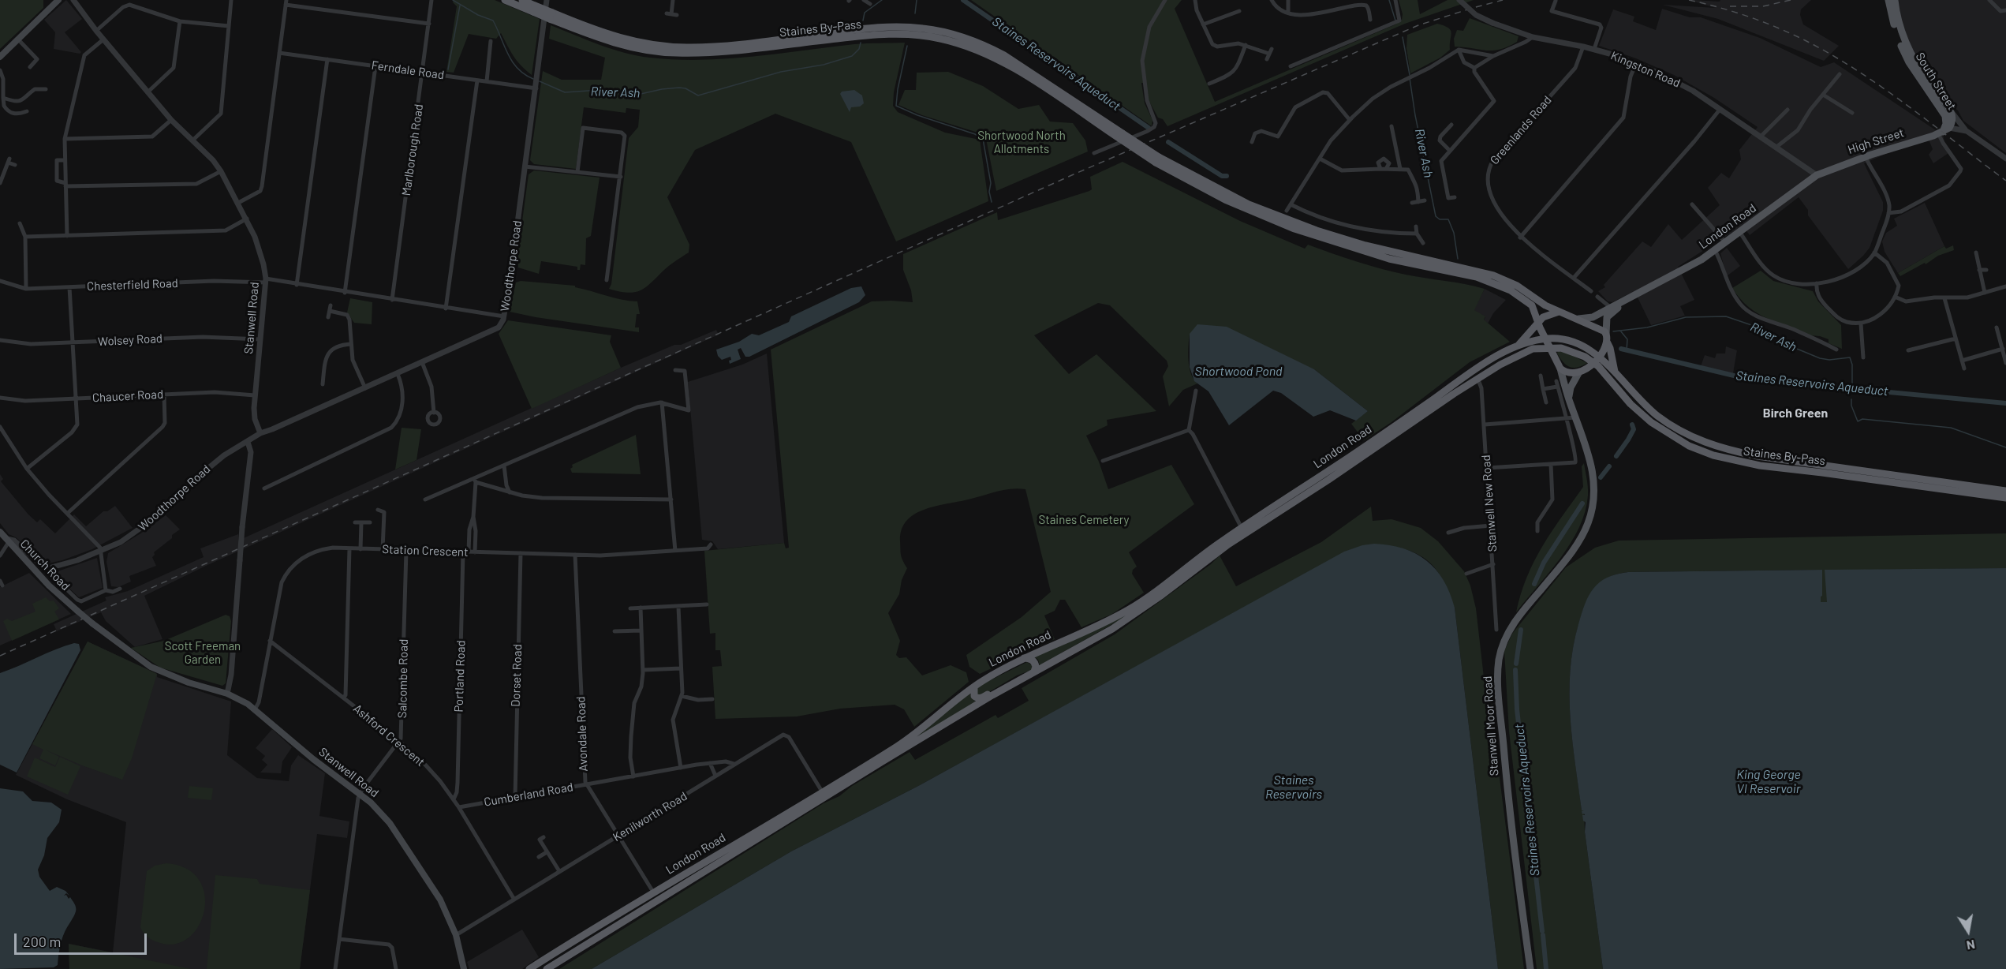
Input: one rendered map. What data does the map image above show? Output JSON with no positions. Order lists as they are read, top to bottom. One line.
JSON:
{"streets":{"highway":["Staines By-Pass","London Road"],"main road":["South Street","High Street","Stanwell Road","Church Road","Stanwell Moor Road"],"street":["Kingston Road","Ferndale Road","Greenlands Road","Marlborough Road","Woodthorpe Road","Chesterfield Road","Wolsey Road","Chaucer Road","Stanwell New Road","Station Crescent","Dorset Road","Portland Road","Salcombe Road","Avondale Road","Ashford Crescent","Cumberland Road","Kenilworth Road"]},"crossings":[["Kingston Road","Greenlands Road"],["Kingston Road","High Street"],["Kingston Road","London Road"],["Ferndale Road","Marlborough Road"],["Ferndale Road","Woodthorpe Road"],["South Street","High Street"],["High Street","London Road"],["Marlborough Road","Chesterfield Road"],["London Road","Avondale Road"],["London Road","Kenilworth Road"],["Woodthorpe Road","Chesterfield Road"],["Woodthorpe Road","Stanwell Road"],["Chesterfield Road","Stanwell Road"],["Stanwell Road","Wolsey Road"],["Stanwell Road","Chaucer Road"],["Stanwell Road","Station Crescent"],["Stanwell Road","Church Road"],["Stanwell Road","Kenilworth Road"],["Station Crescent","Dorset Road"],["Station Crescent","Portland Road"],["Station Crescent","Salcombe Road"],["Station Crescent","Avondale Road"],["Station Crescent","Ashford Crescent"],["Dorset Road","Cumberland Road"],["Portland Road","Ashford Crescent"],["Salcombe Road","Ashford Crescent"],["Avondale Road","Cumberland Road"],["Avondale Road","Kenilworth Road"],["Ashford Crescent","Cumberland Road"],["Ashford Crescent","Kenilworth Road"],["Cumberland Road","Kenilworth Road"]],"districts":["Birch Green"],"water":["Staines Reservoirs Aqueduct","River Ash","Shortwood Pond","King George VI Reservoir","Staines Reservoirs"],"parks":["Shortwood North Allotments","Staines Cemetery","Scott Freeman Garden"],"scale_bar":"200 m","north":"bottom"}
